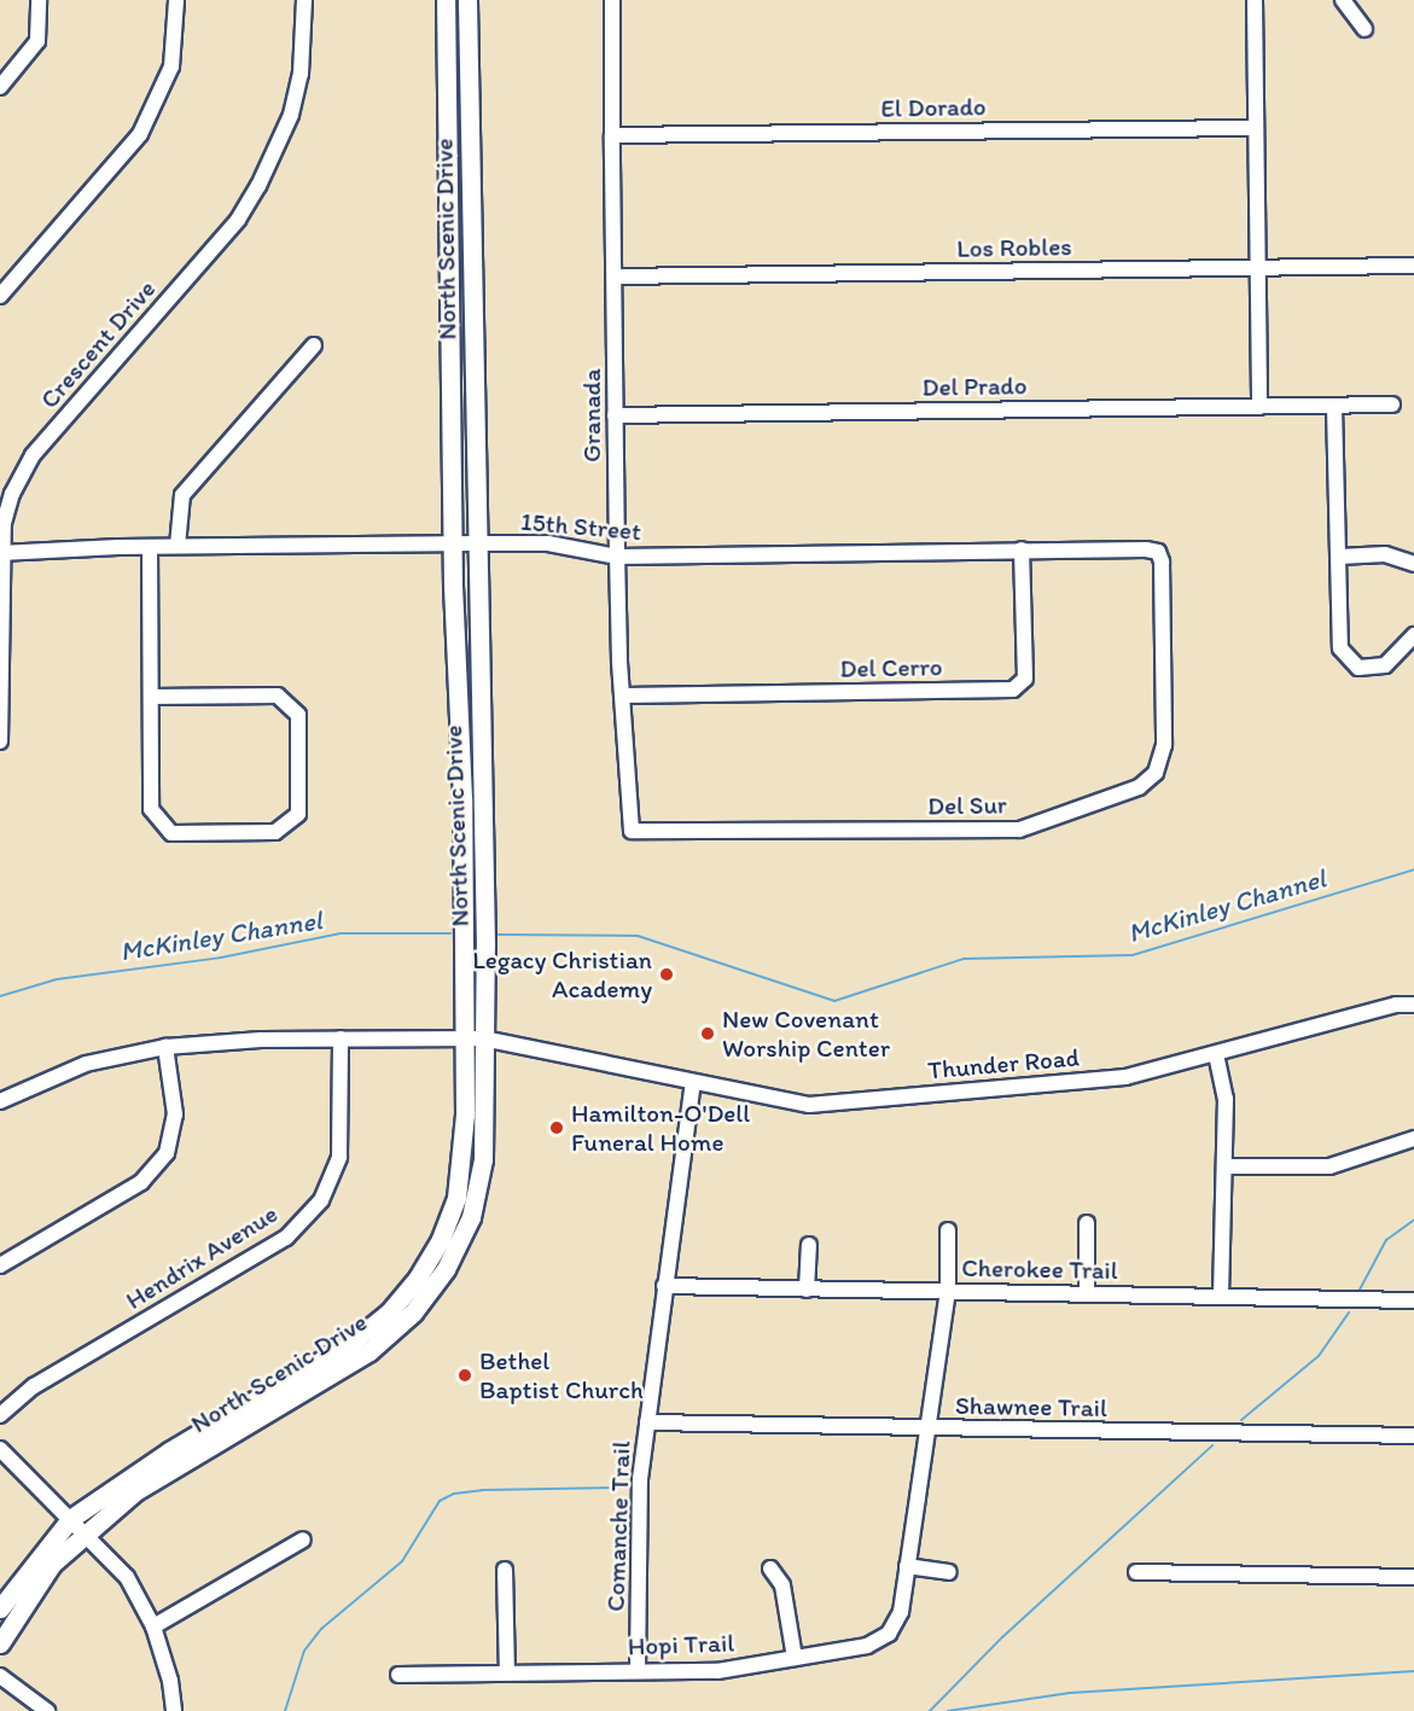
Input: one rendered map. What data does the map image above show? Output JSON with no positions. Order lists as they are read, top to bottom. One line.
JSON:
{"streets":{"main road":["North Scenic Drive"],"street":["El Dorado","Los Robles","Crescent Drive","Del Prado","Granada","15th Street","Del Cerro","Del Sur","Thunder Road","Hendrix Avenue","Cherokee Trail","Shawnee Trail","Comanche Trail","Hopi Trail"]},"crossings":[["El Dorado","Granada"],["North Scenic Drive","15th Street"],["North Scenic Drive","Thunder Road"],["Los Robles","Granada"],["Crescent Drive","15th Street"],["Del Prado","Granada"],["Granada","15th Street"],["Granada","Del Cerro"],["Granada","Del Sur"],["15th Street","Del Cerro"],["15th Street","Del Sur"],["Thunder Road","Hendrix Avenue"],["Thunder Road","Comanche Trail"],["Cherokee Trail","Comanche Trail"],["Cherokee Trail","Hopi Trail"],["Shawnee Trail","Comanche Trail"],["Shawnee Trail","Hopi Trail"],["Comanche Trail","Hopi Trail"]],"water":["McKinley Channel"],"places":["Legacy Christian Academy","New Covenant Worship Center","Hamilton-O'Dell Funeral Home","Bethel Baptist Church"]}
